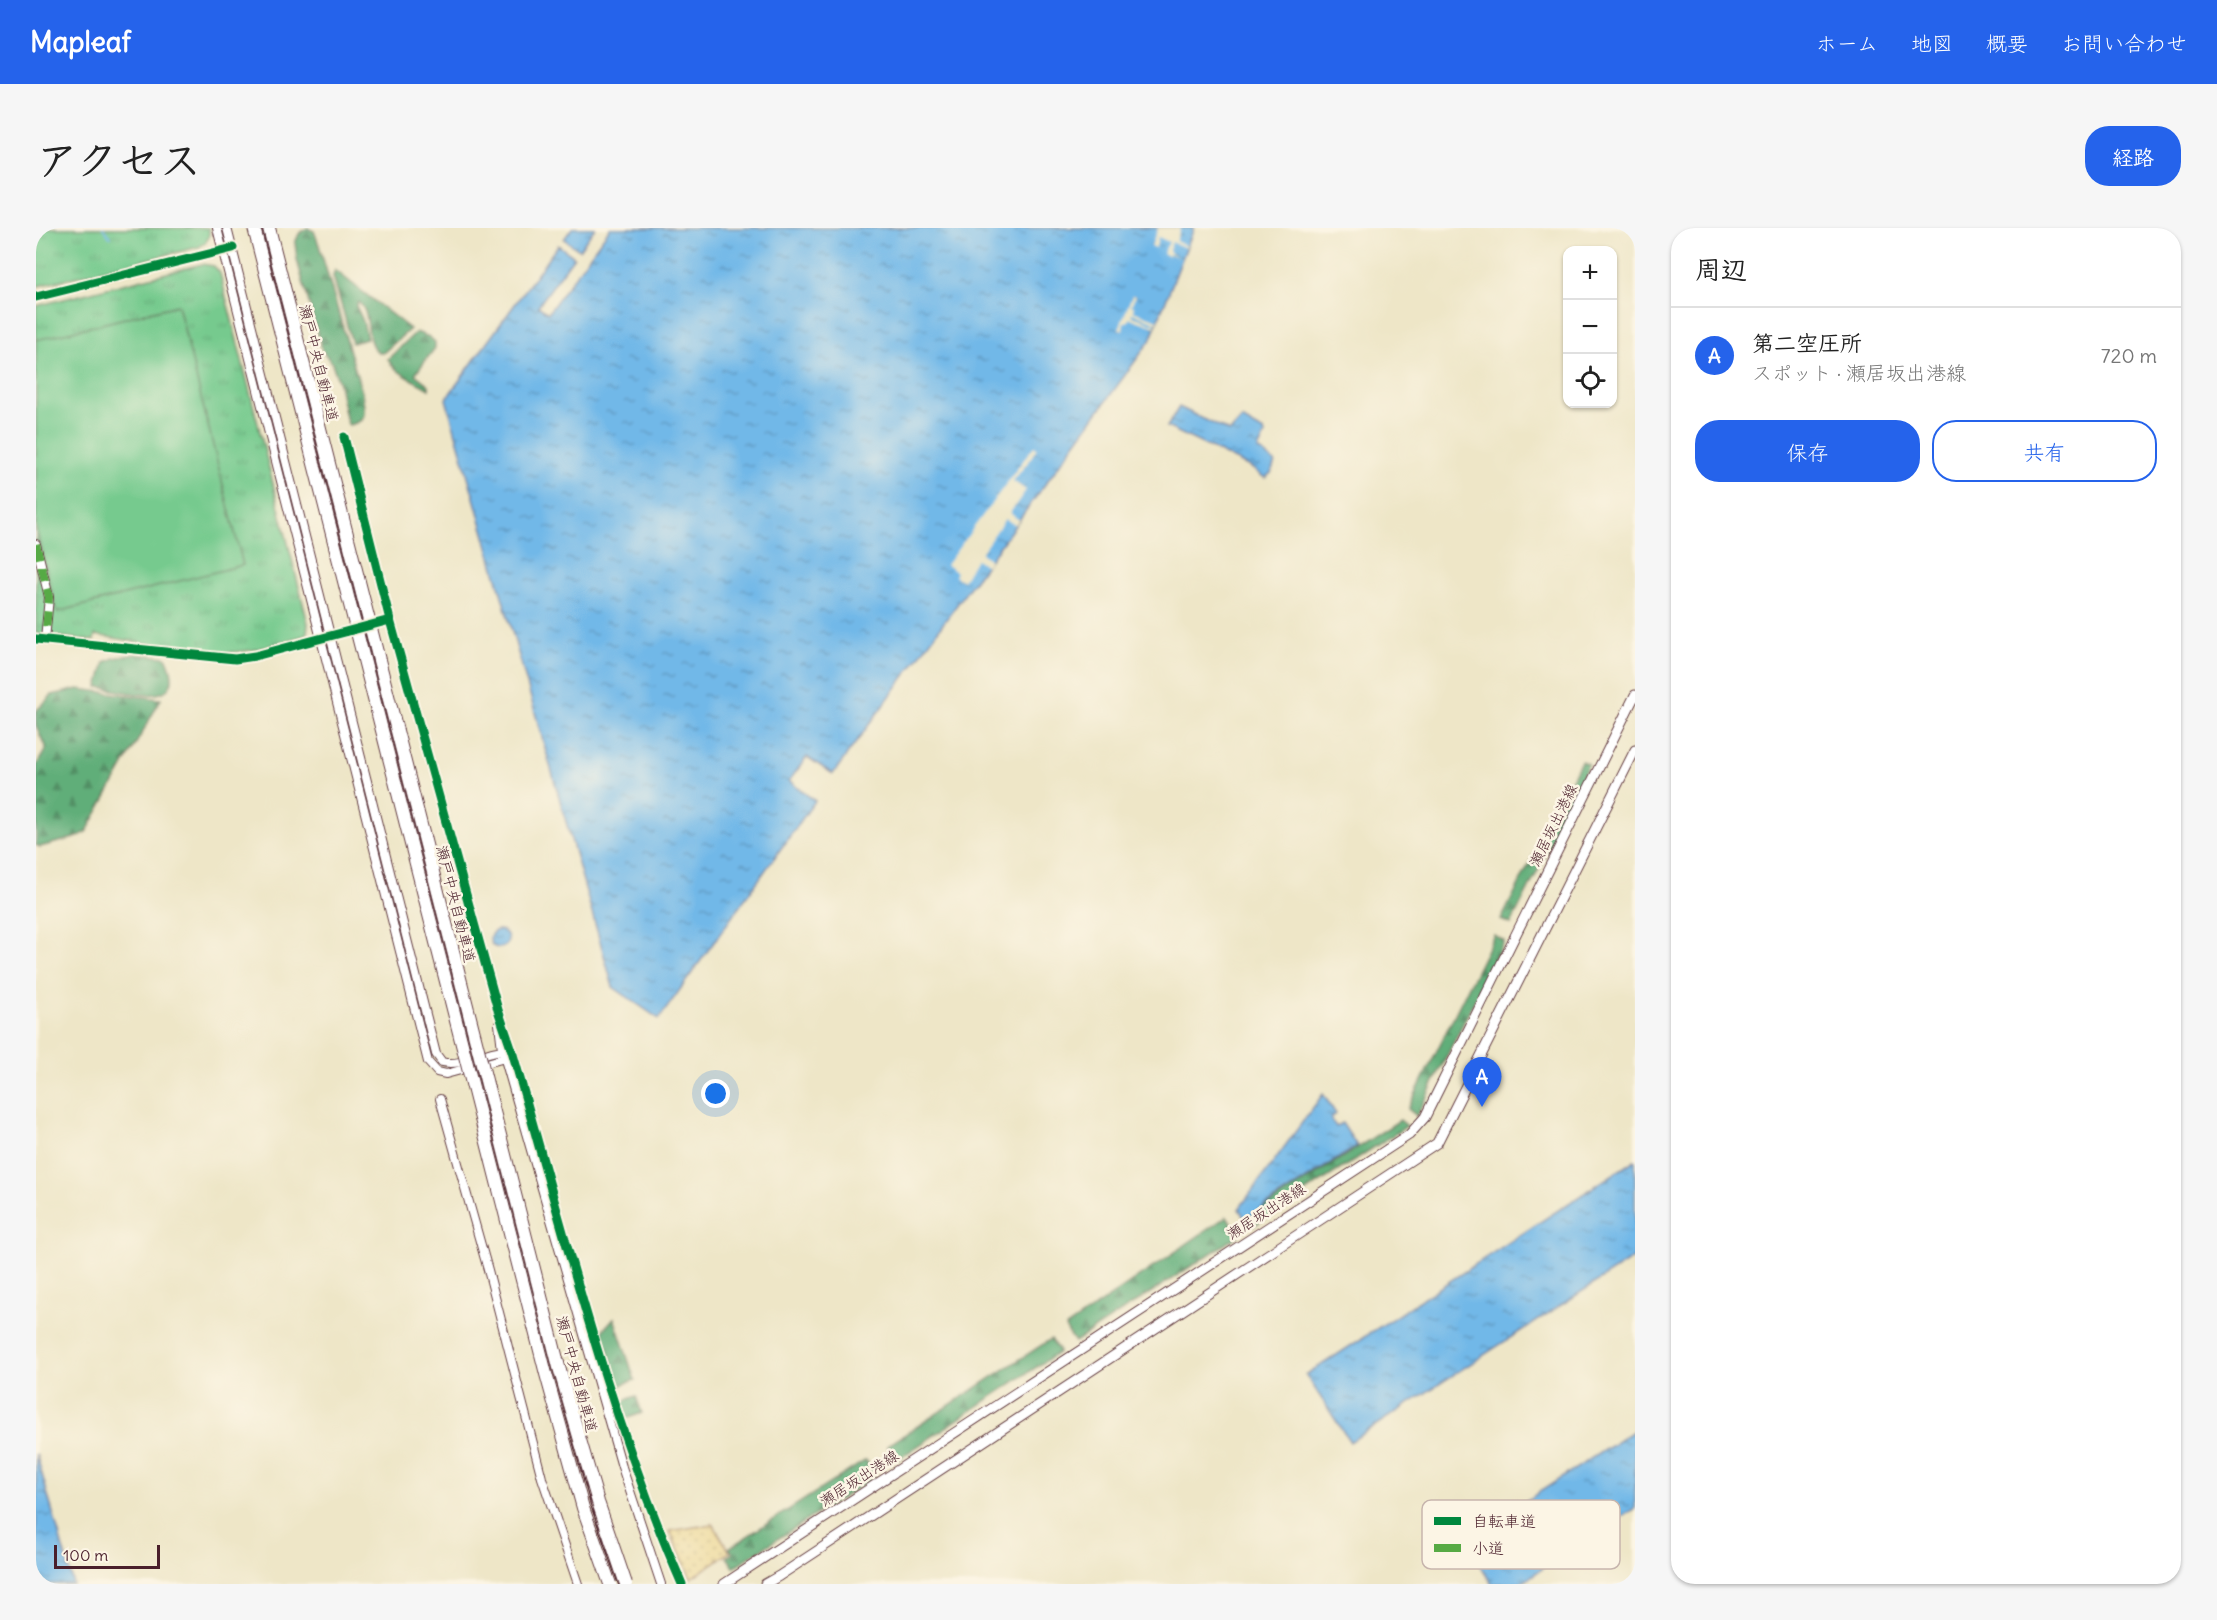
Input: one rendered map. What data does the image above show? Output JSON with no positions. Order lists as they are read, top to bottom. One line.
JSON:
{"streets":{"highway":["瀬戸中央自動車道"],"main road":["瀬居坂出港線"]},"legend":["自転車道","小道"],"scale_bar":"100 m","page":{"header":"Mapleaf","nav":["ホーム","地図","概要","お問い合わせ"],"title":"アクセス","buttons":["経路",["保存","共有"]],"heading":"周辺","map_buttons":["+","−"],"list":[{"mark":"A","name":"第二空圧所","note":"スポット · 瀬居坂出港線","value":"720 m"}],"pins":"A","scale":"100 m"}}
